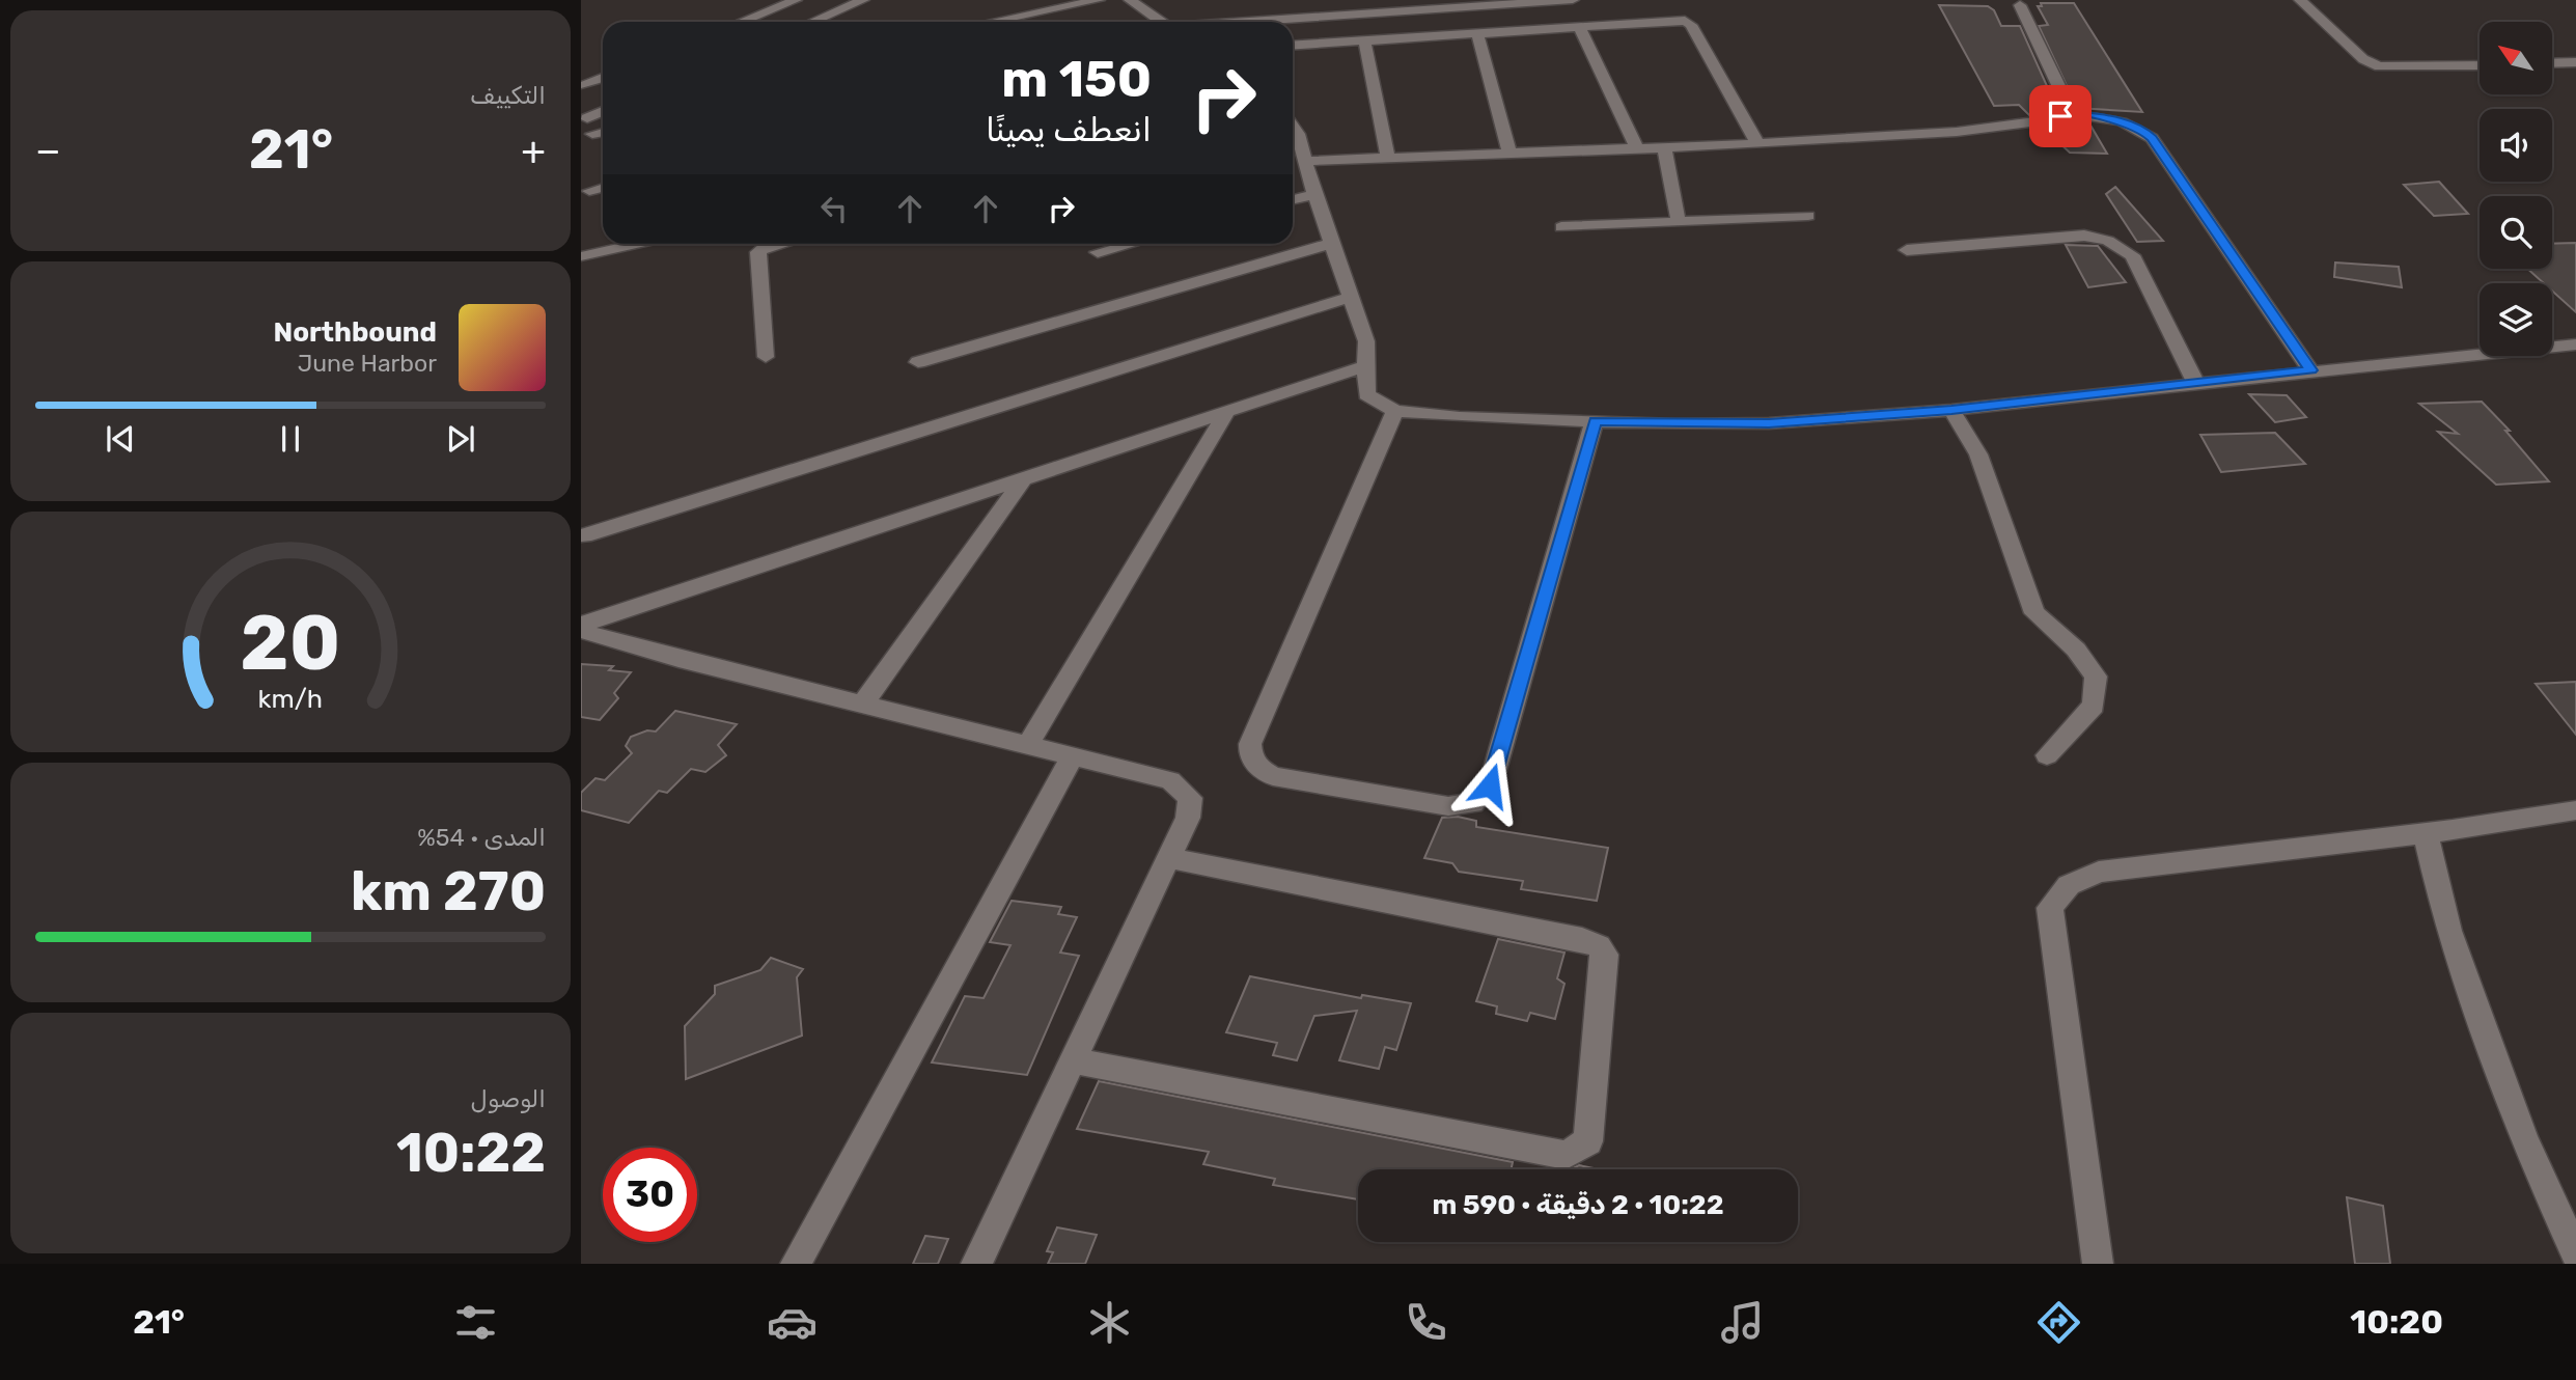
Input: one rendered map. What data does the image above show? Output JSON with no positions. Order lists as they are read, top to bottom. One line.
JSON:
{"north":"top left","page":{"tile":["التكييف",["المدى · 54%","270 km"],["الوصول","10:22"]],"turn":["150 m","انعطف يمينًا"],"heat":["−","21°","+"],"song":["Northbound","June Harbor"],"limit":"30","trip":"10:22 · 2 دقيقة · 590 m","tabs":["10:20","21°"],"gauge":["20","km/h"]}}
